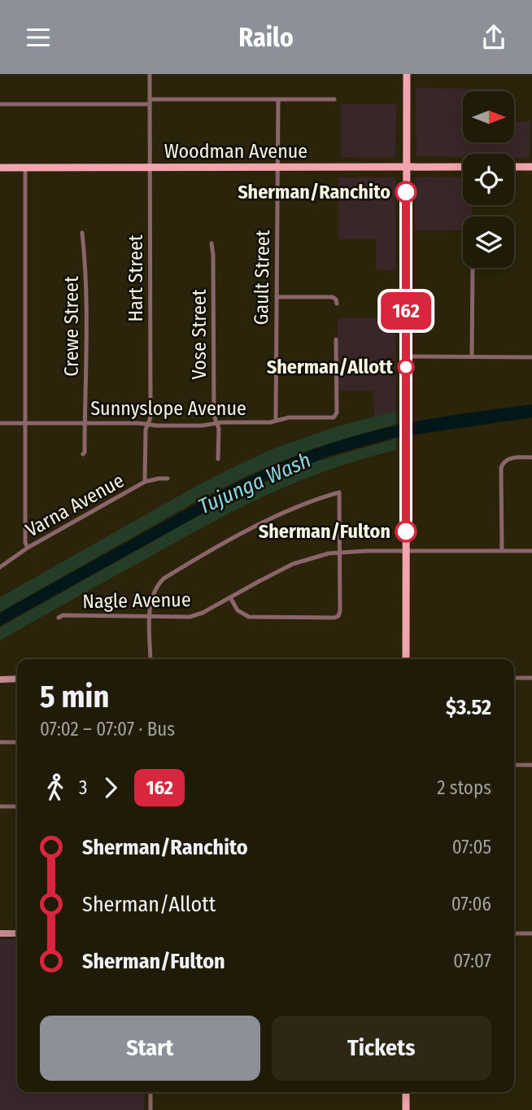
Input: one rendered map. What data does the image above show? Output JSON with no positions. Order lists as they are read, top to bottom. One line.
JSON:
{"streets":{"main road":["Woodman Avenue"],"street":["Gault Street","Hart Street","Crewe Street","Vose Street","Sunnyslope Avenue","Varna Avenue","Nagle Avenue"]},"crossings":[["Woodman Avenue","Gault Street"],["Woodman Avenue","Hart Street"],["Gault Street","Sunnyslope Avenue"],["Hart Street","Sunnyslope Avenue"],["Hart Street","Varna Avenue"],["Crewe Street","Sunnyslope Avenue"],["Vose Street","Sunnyslope Avenue"]],"water":["Tujunga Wash"],"places":["Sherman/Ranchito","Sherman/Allott","Sherman/Fulton"],"lines":["bus line 162"],"north":"right","page":{"header":"Railo","on_map":"162","heading":["5 min","07:02 – 07:07 · Bus","$3.52"],"legs":["3","162","2 stops"],"list":[{"name":"Sherman/Ranchito","value":"07:05"},{"name":"Sherman/Allott","value":"07:06"},{"name":"Sherman/Fulton","value":"07:07"}],"buttons":["Start","Tickets"]}}
